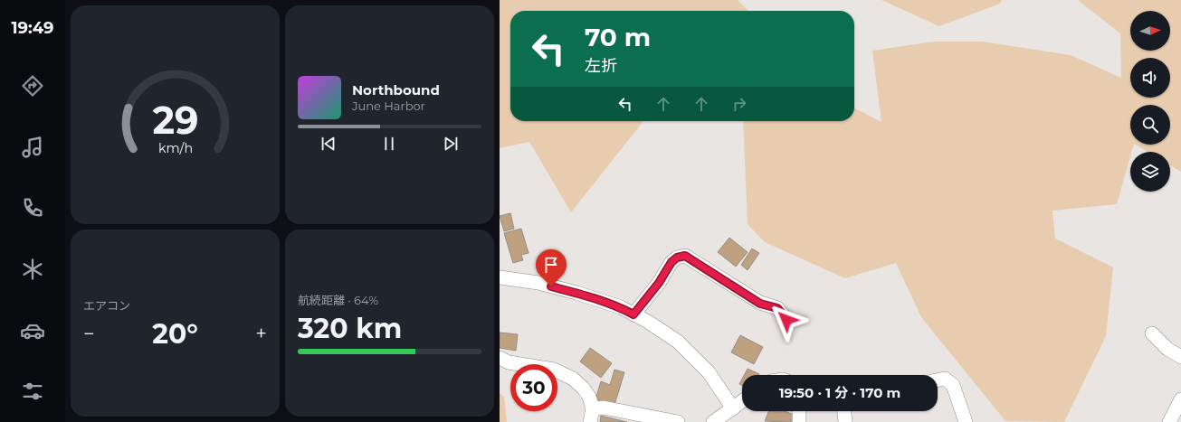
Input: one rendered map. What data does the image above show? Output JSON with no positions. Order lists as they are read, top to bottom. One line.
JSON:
{"north":"right","page":{"tabs":"19:49","turn":["70 m","左折"],"song":["Northbound","June Harbor"],"tile":["エアコン",["航続距離 · 64%","320 km"]],"heat":["−","20°","+"],"limit":"30","trip":"19:50 · 1 分 · 170 m","gauge":["29","km/h"]}}
